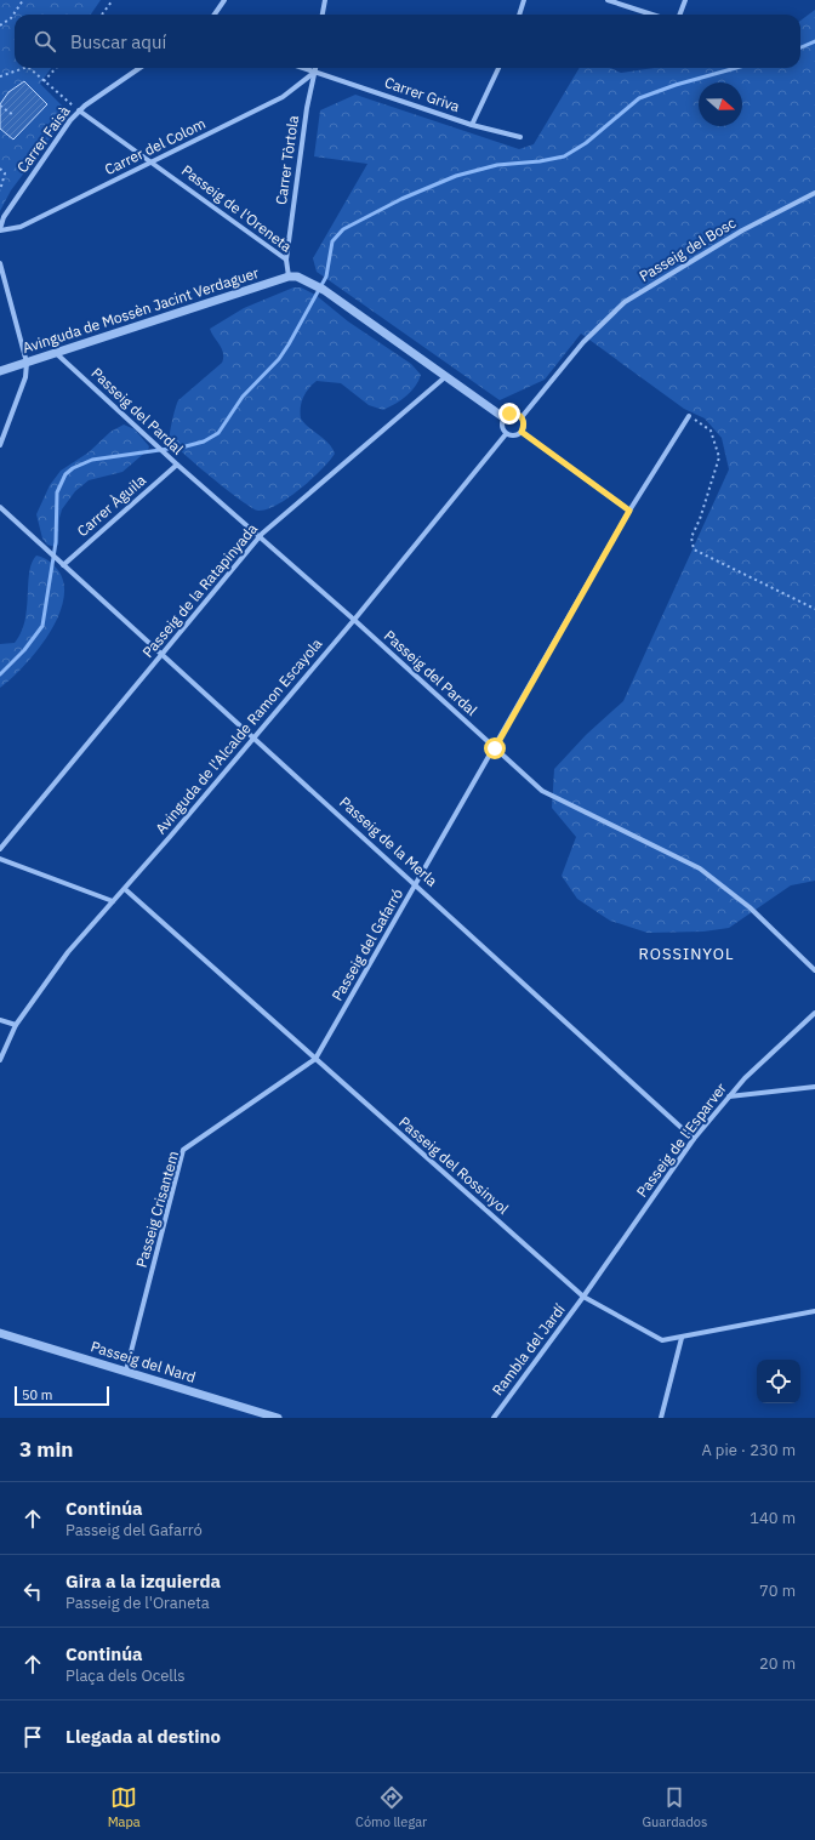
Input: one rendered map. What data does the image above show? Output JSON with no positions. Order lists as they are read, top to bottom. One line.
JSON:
{"streets":{"street":["Carrer Griva","Carrer Faisà","Carrer del Colom","Carrer Tòrtola","Passeig de l'Oreneta","Passeig del Bosc","Avinguda de Mossèn Jacint Verdaguer","Passeig del Pardal","Carrer Àguila","Passeig de la Ratapinyada","Avinguda de l'Alcalde Ramon Escayola","Passeig de la Merla","Passeig del Gafarró","Passeig de l'Esparver","Passeig del Rossinyol","Passeig Crisantem","Rambla del Jardí","Passeig del Nard"]},"crossings":[["Carrer Griva","Carrer del Colom"],["Carrer Griva","Carrer Tòrtola"],["Carrer Faisà","Carrer del Colom"],["Carrer Faisà","Passeig de l'Oreneta"],["Carrer del Colom","Carrer Tòrtola"],["Carrer del Colom","Passeig de l'Oreneta"],["Carrer Tòrtola","Passeig de l'Oreneta"],["Passeig de l'Oreneta","Passeig del Bosc"],["Passeig de l'Oreneta","Avinguda de Mossèn Jacint Verdaguer"],["Passeig de l'Oreneta","Passeig de la Ratapinyada"],["Passeig de l'Oreneta","Avinguda de l'Alcalde Ramon Escayola"],["Passeig del Bosc","Avinguda de l'Alcalde Ramon Escayola"],["Avinguda de Mossèn Jacint Verdaguer","Passeig del Pardal"],["Passeig del Pardal","Carrer Àguila"],["Passeig del Pardal","Passeig de la Ratapinyada"],["Passeig del Pardal","Avinguda de l'Alcalde Ramon Escayola"],["Passeig del Pardal","Passeig del Gafarró"],["Carrer Àguila","Passeig de la Merla"],["Passeig de la Ratapinyada","Passeig de la Merla"],["Avinguda de l'Alcalde Ramon Escayola","Passeig de la Merla"],["Avinguda de l'Alcalde Ramon Escayola","Passeig del Rossinyol"],["Passeig de la Merla","Passeig del Gafarró"],["Passeig de la Merla","Passeig de l'Esparver"],["Passeig del Gafarró","Passeig del Rossinyol"],["Passeig del Gafarró","Passeig Crisantem"],["Passeig de l'Esparver","Passeig del Rossinyol"],["Passeig de l'Esparver","Rambla del Jardí"],["Passeig del Rossinyol","Passeig Crisantem"],["Passeig del Rossinyol","Rambla del Jardí"],["Passeig Crisantem","Passeig del Nard"]],"districts":["ROSSINYOL"],"scale_bar":"50 m","north":"right","page":{"search":"Buscar aquí","scale":"50 m","heading":["3 min","A pie · 230 m"],"list":[["Continúa","Passeig del Gafarró","140 m"],["Gira a la izquierda","Passeig de l'Oraneta","70 m"],["Continúa","Plaça dels Ocells","20 m"],"Llegada al destino"],"nav":["Mapa","Cómo llegar","Guardados"]}}
